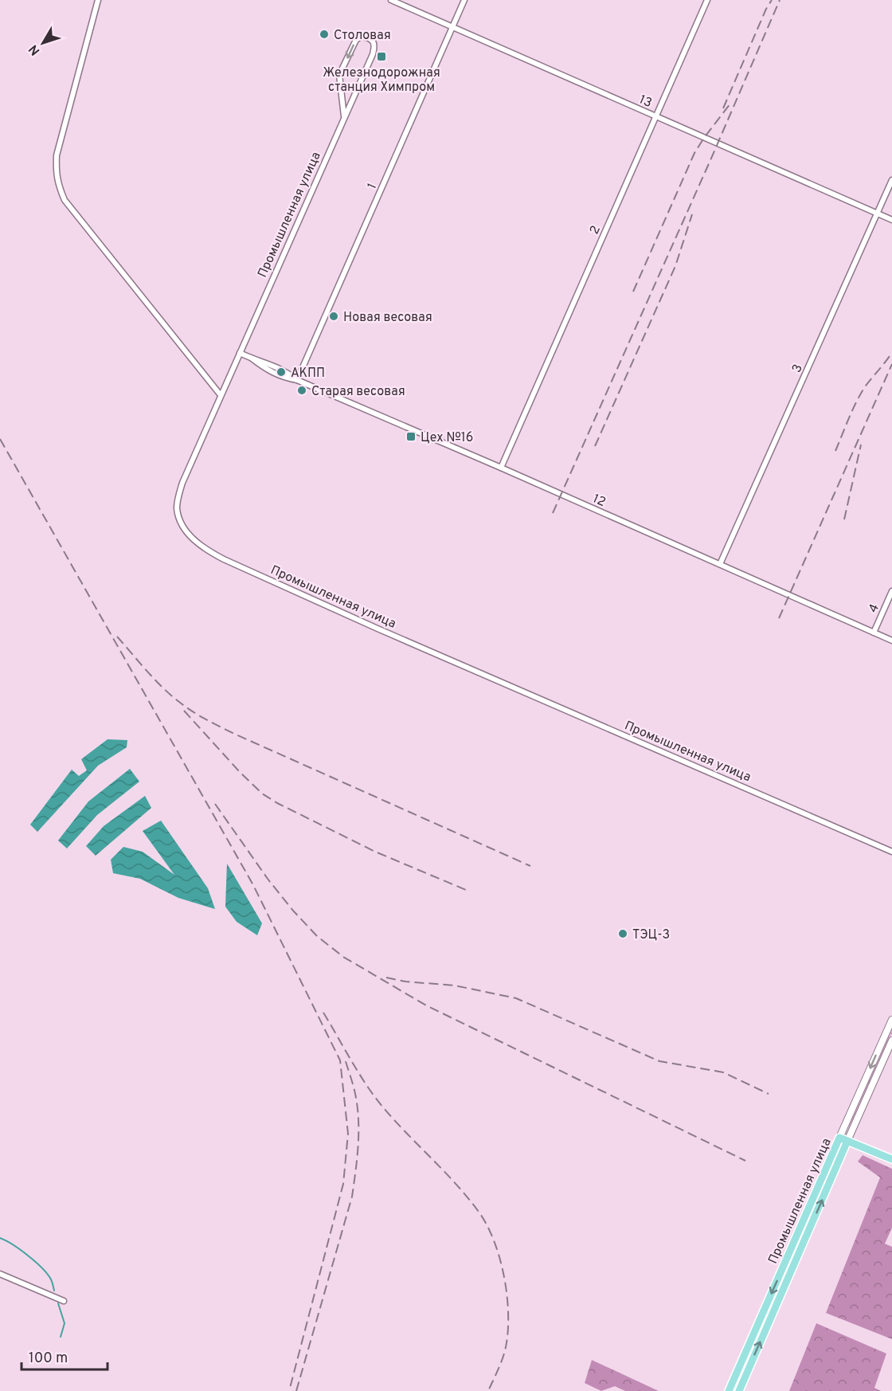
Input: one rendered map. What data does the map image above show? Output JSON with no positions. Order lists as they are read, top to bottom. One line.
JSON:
{"streets":{"main road":["Промышленная улица"],"street":["13","1","2","3","12","4"]},"crossings":[["13","1"],["13","2"],["13","3"],["1","12"],["Промышленная улица","12"],["2","12"],["3","12"],["12","4"]],"places":{"other":["Столовая","Новая весовая","АКПП","Старая весовая","ТЭЦ-3"],"transit":["Железнодорожная станция Химпром","Цех №16"]},"scale_bar":"100 m","north":"bottom left"}
